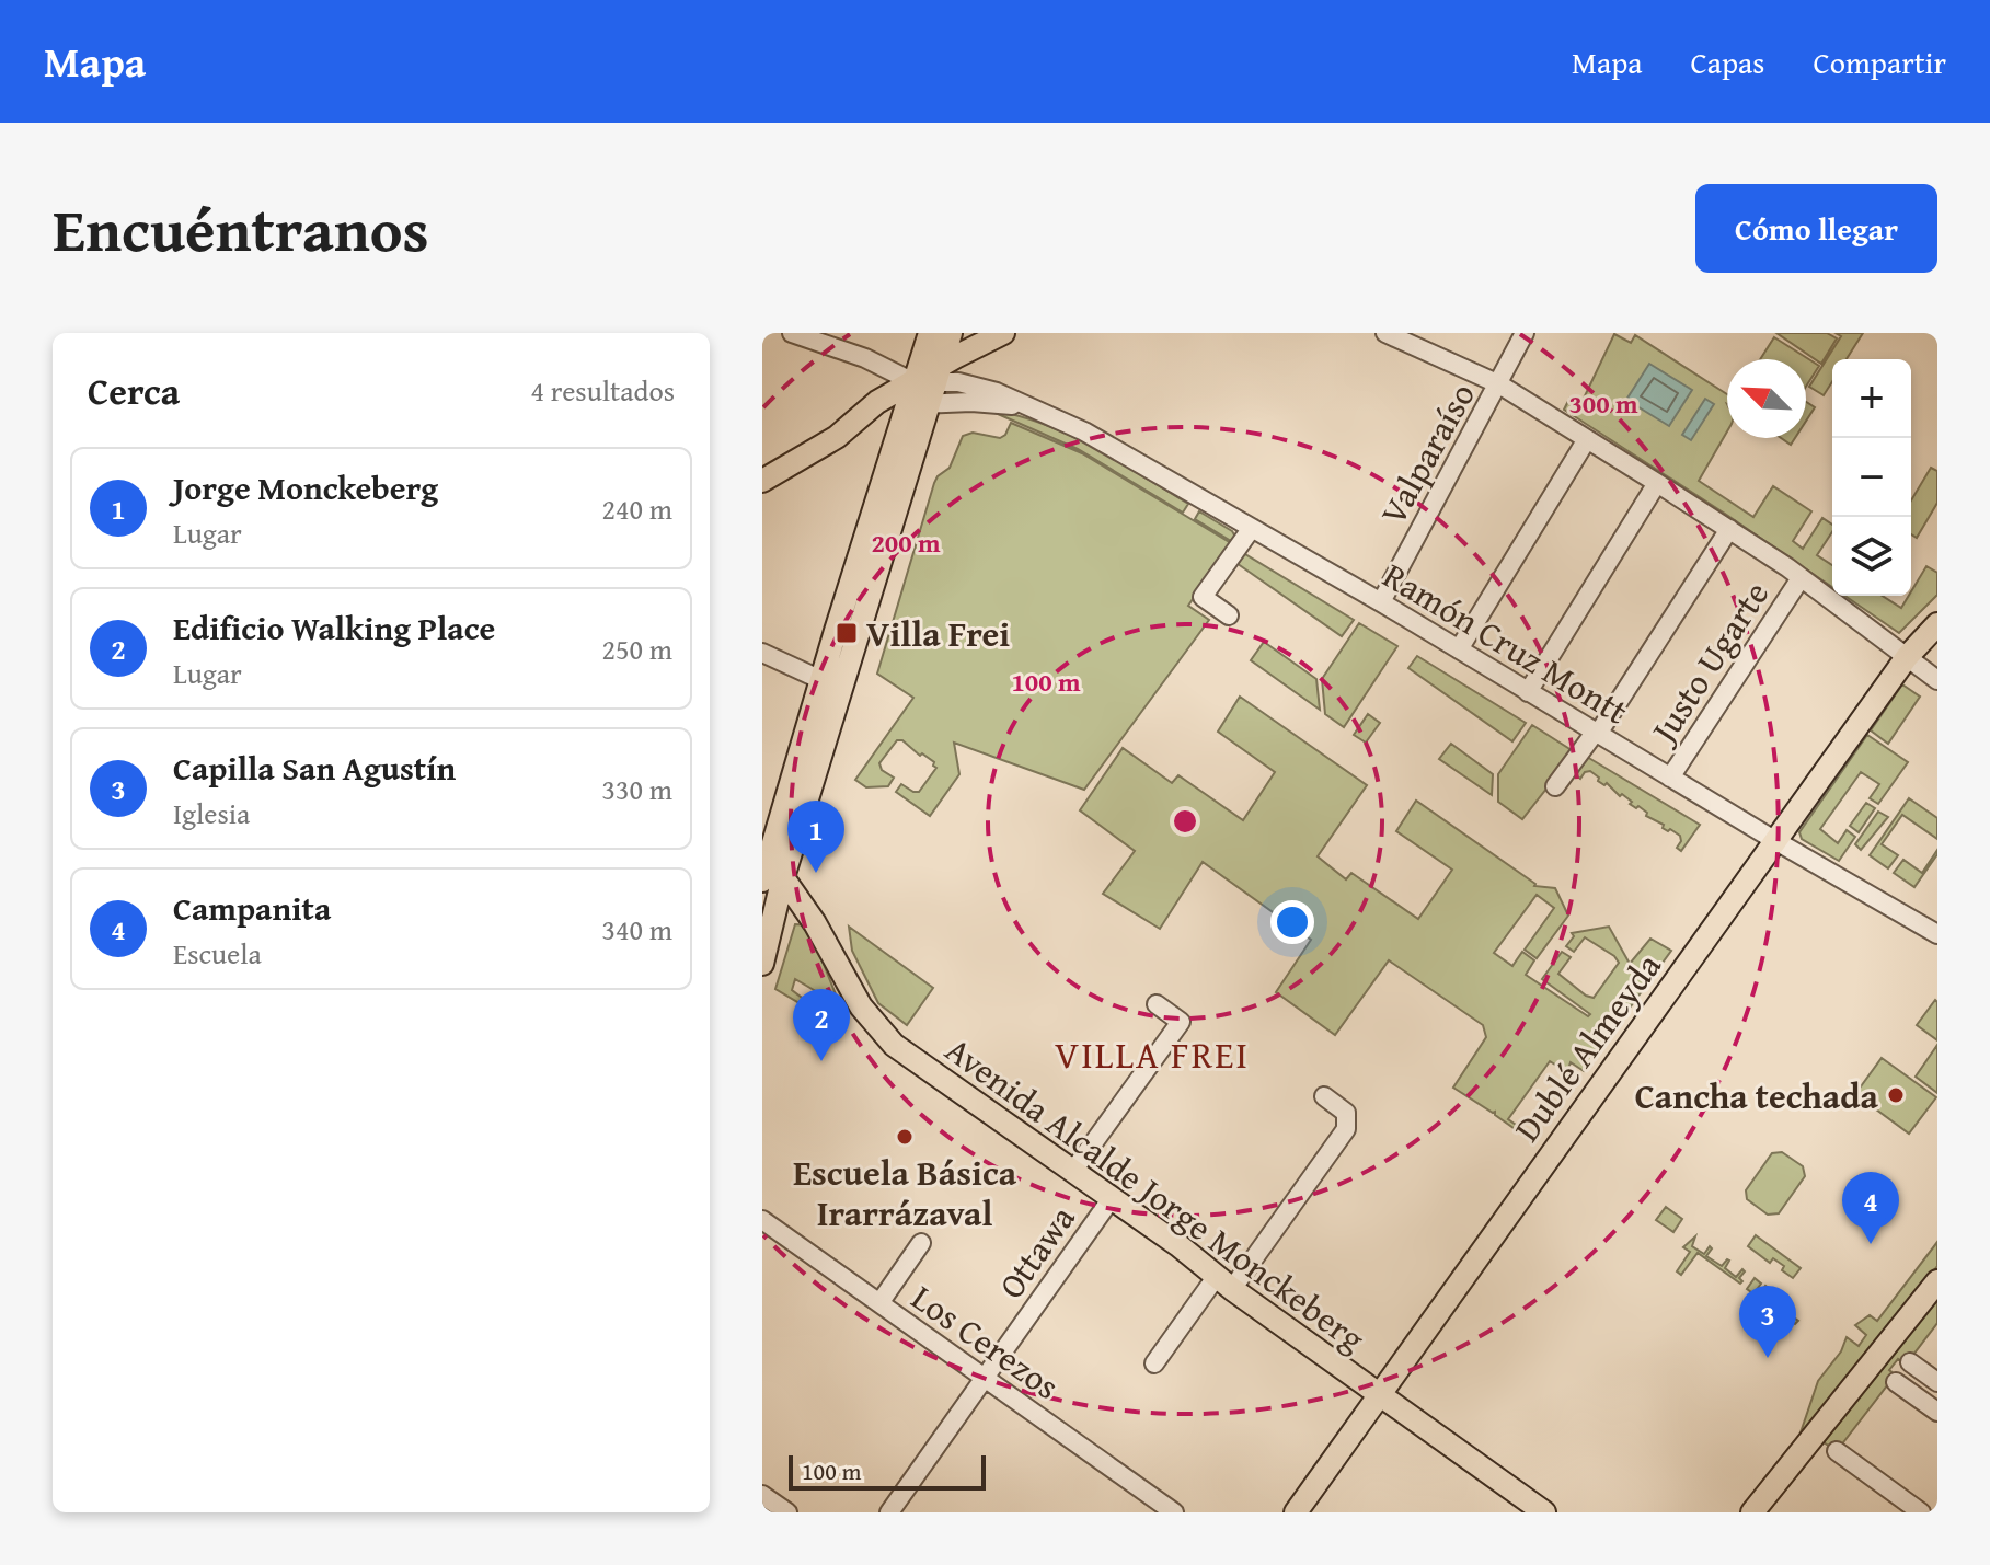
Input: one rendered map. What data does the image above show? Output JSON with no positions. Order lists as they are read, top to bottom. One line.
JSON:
{"streets":{"main road":["Dublé Almeyda","Avenida Alcalde Jorge Monckeberg"],"street":["Valparaíso","Ramón Cruz Montt","Justo Ugarte","Ottawa","Los Cerezos"]},"crossings":[["Valparaíso","Ramón Cruz Montt"],["Ramón Cruz Montt","Justo Ugarte"],["Ramón Cruz Montt","Dublé Almeyda"],["Dublé Almeyda","Avenida Alcalde Jorge Monckeberg"],["Avenida Alcalde Jorge Monckeberg","Ottawa"],["Ottawa","Los Cerezos"]],"districts":["VILLA FREI"],"places":{"transit":["Villa Frei"],"other":["Cancha techada","Escuela Básica Irarrázaval"]},"scale_bar":"100 m","north":"top left","page":{"header":"Mapa","nav":["Mapa","Capas","Compartir"],"title":"Encuéntranos","buttons":"Cómo llegar","heading":["Cerca","4 resultados"],"map_buttons":["+","−"],"list":[{"mark":"1","name":"Jorge Monckeberg","note":"Lugar","value":"240 m"},{"mark":"2","name":"Edificio Walking Place","note":"Lugar","value":"250 m"},{"mark":"3","name":"Capilla San Agustín","note":"Iglesia","value":"330 m"},{"mark":"4","name":"Campanita","note":"Escuela","value":"340 m"}],"pins":["1","2","4","3"],"scale":"100 m"},"rings":["300 m","200 m","100 m"]}
